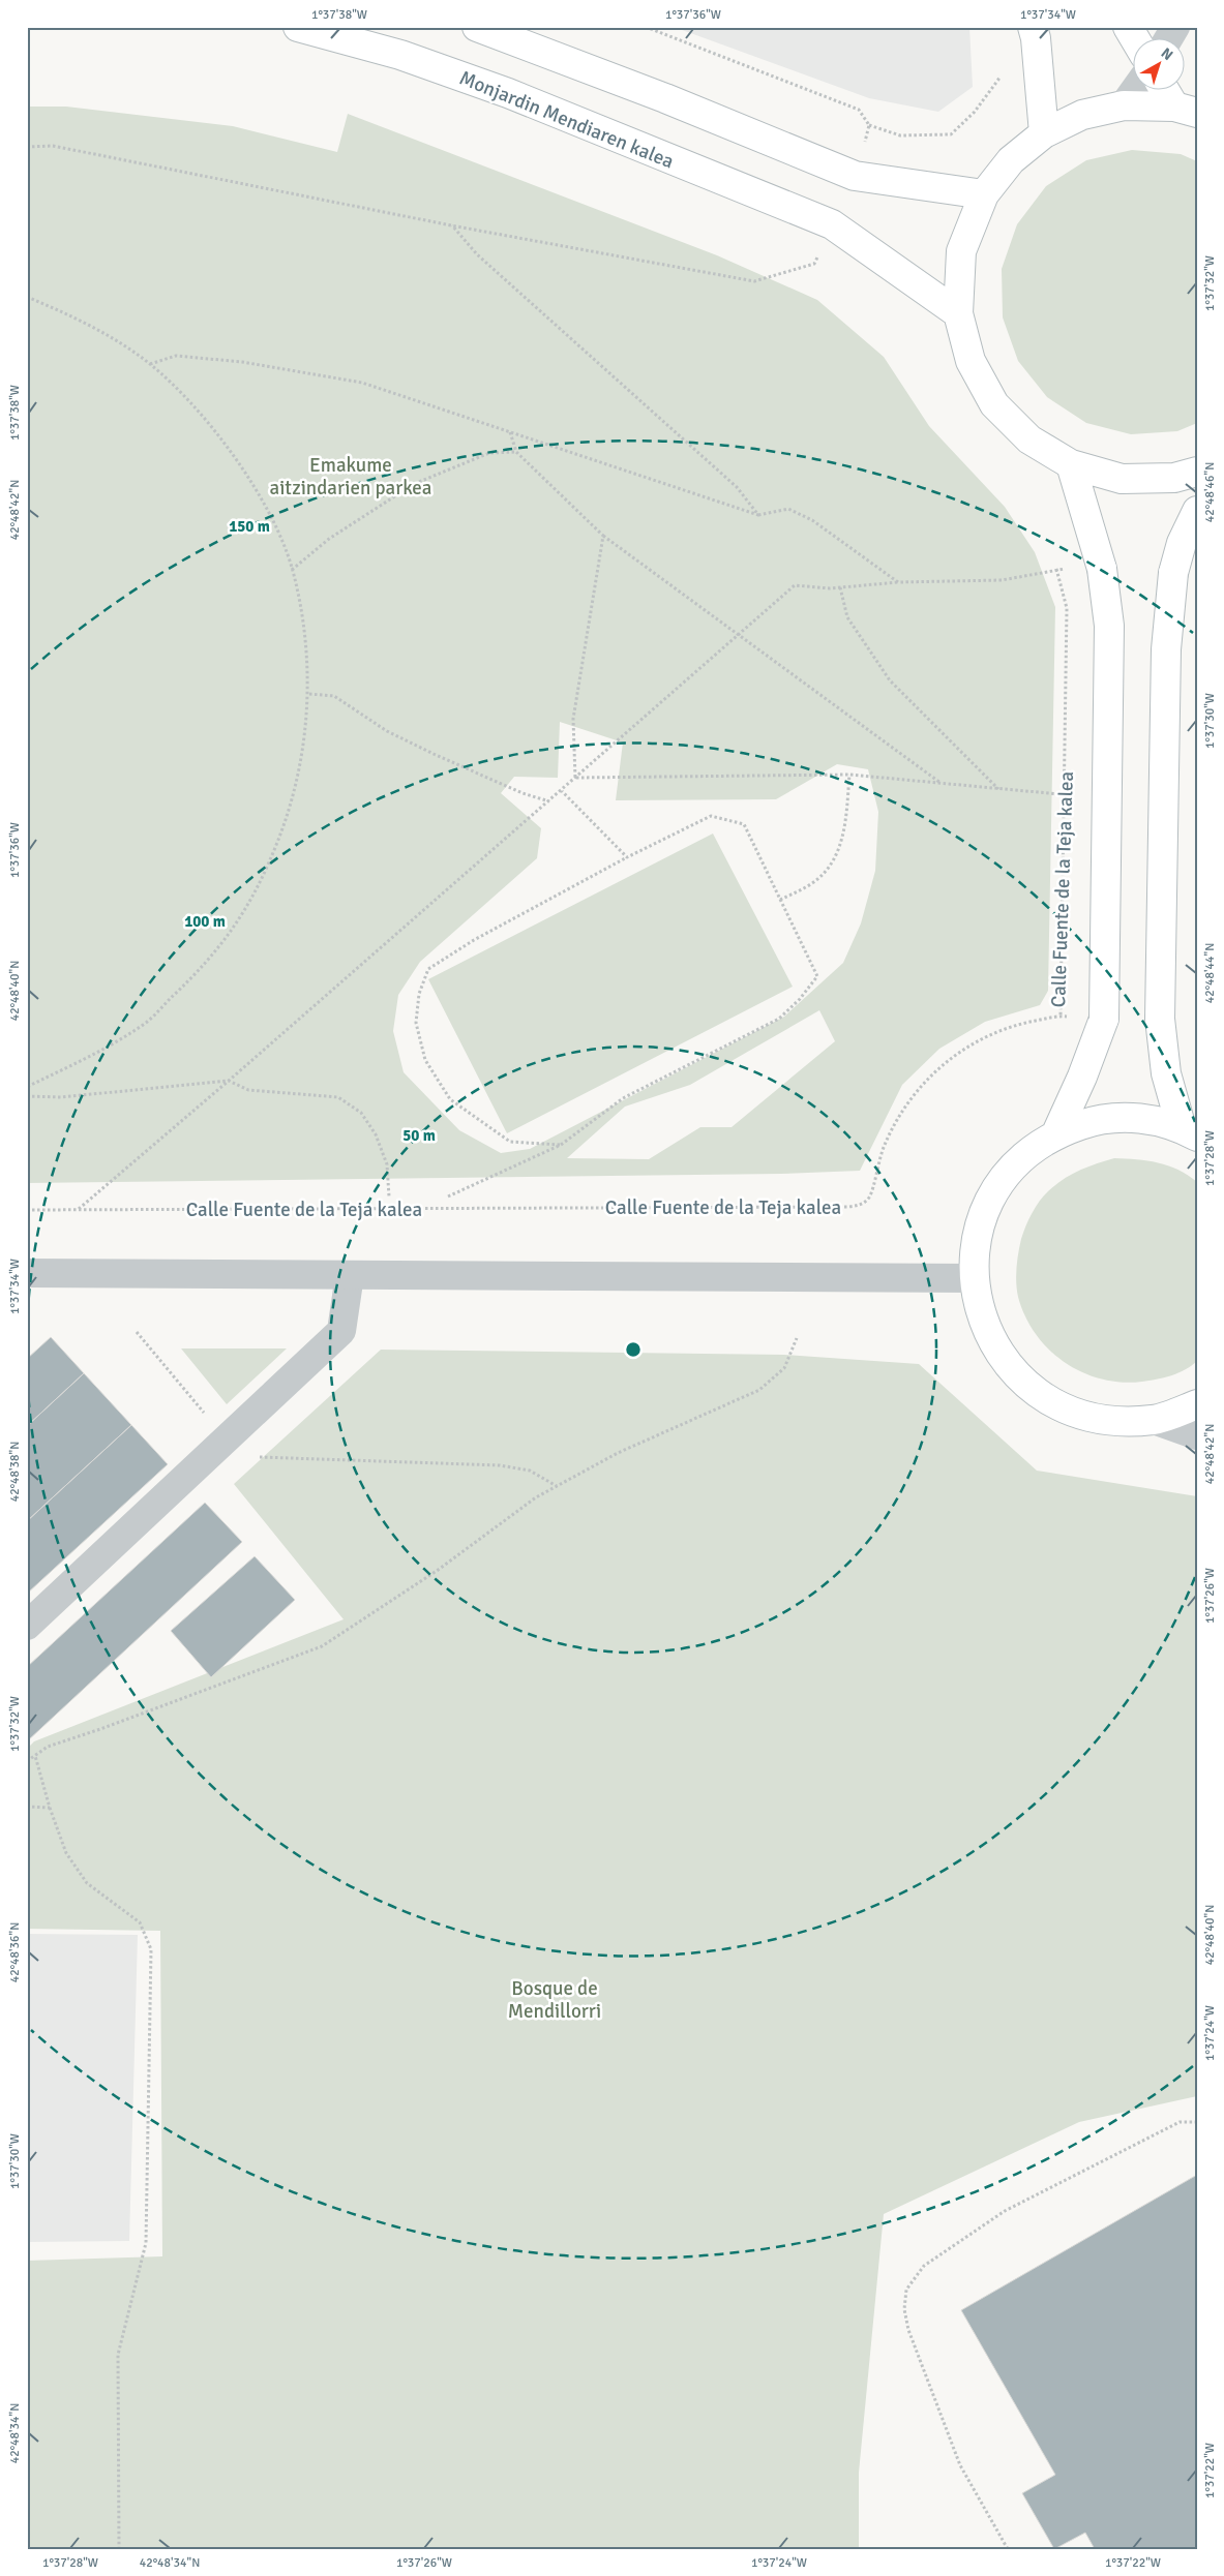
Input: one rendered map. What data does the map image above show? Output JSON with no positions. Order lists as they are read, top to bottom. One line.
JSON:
{"streets":{"main road":["Monjardin Mendiaren kalea"],"path":["Calle Fuente de la Teja kalea"]},"parks":["Emakume aitzindarien parkea","Bosque de Mendillorri"],"north":"top right","coordinates":["1°37'38\"W","1°37'36\"W","1°37'34\"W","1°37'32\"W","42°48'46\"N","42°48'42\"N","1°37'30\"W","42°48'44\"N","42°48'40\"N","1°37'28\"W","42°48'38\"N","1°37'26\"W","42°48'36\"N","1°37'24\"W","42°48'34\"N","1°37'22\"W"],"rings":["150 m","100 m","50 m"]}
